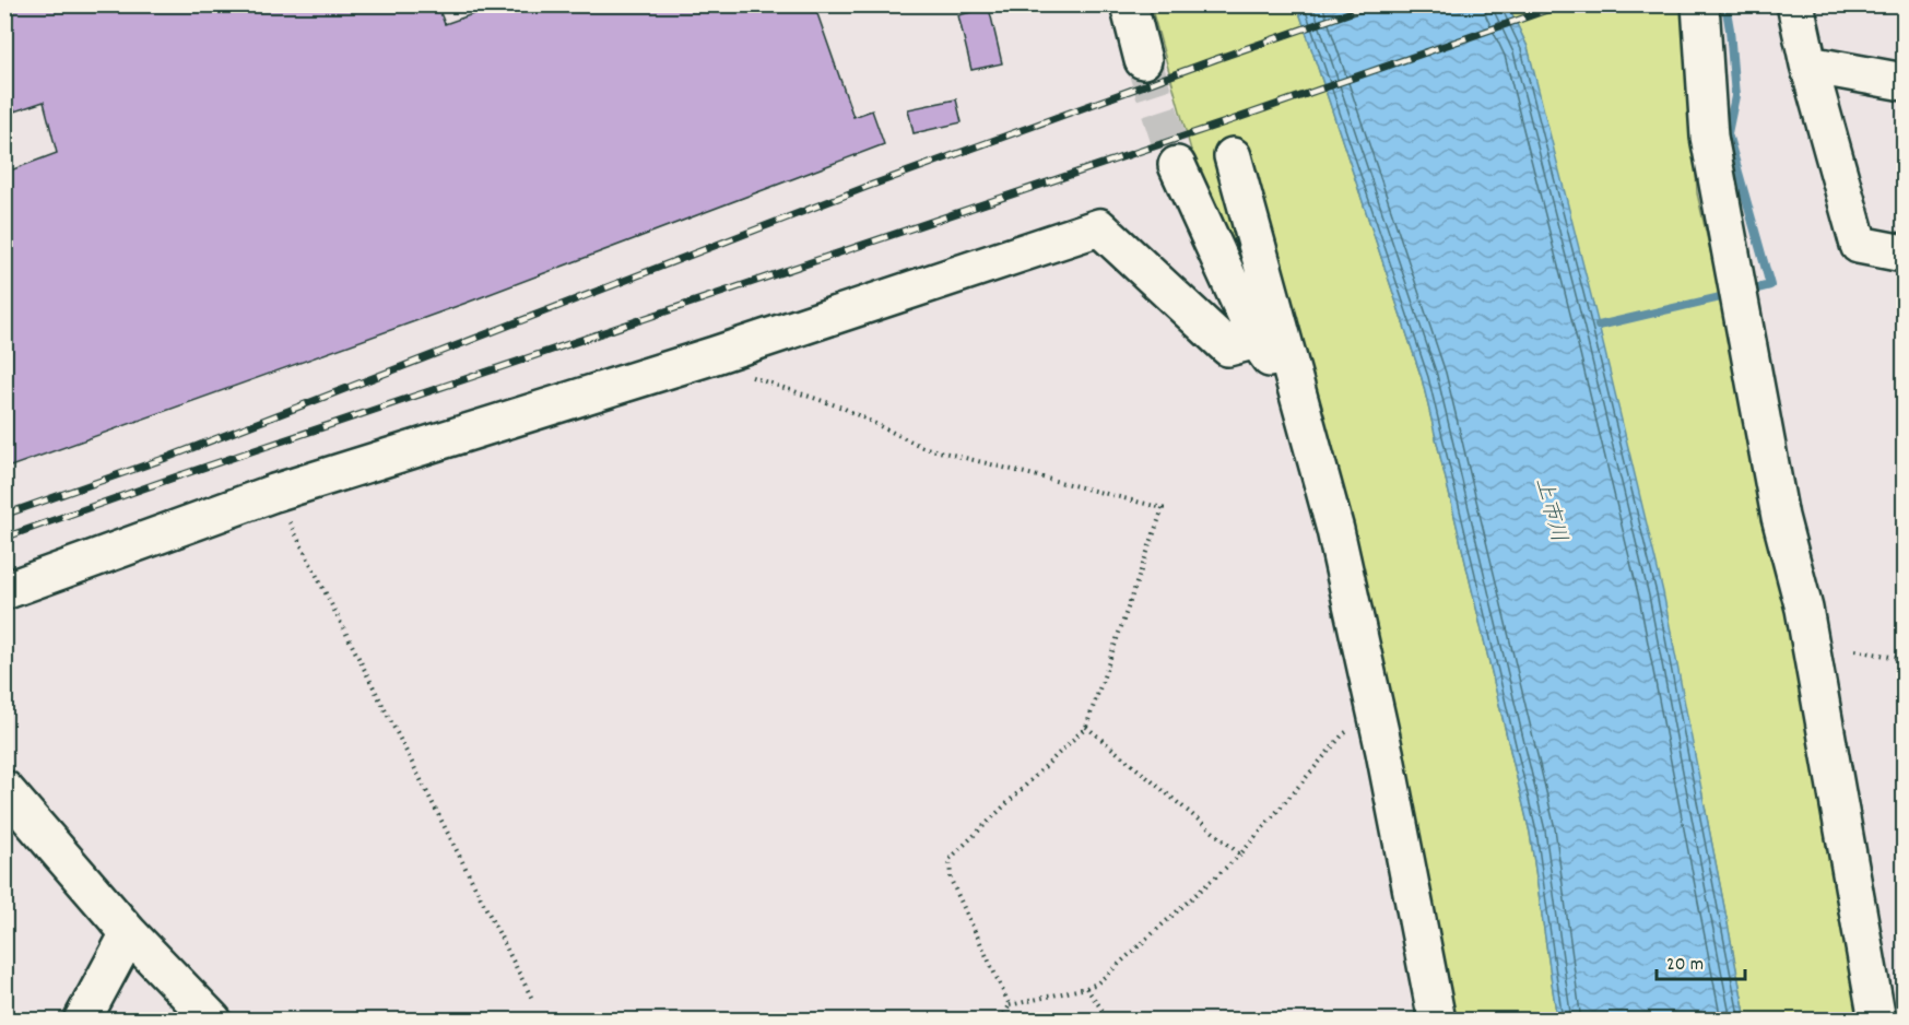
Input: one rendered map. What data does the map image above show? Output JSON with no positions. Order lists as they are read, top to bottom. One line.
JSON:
{"water":["上市川"],"scale_bar":"20 m"}
